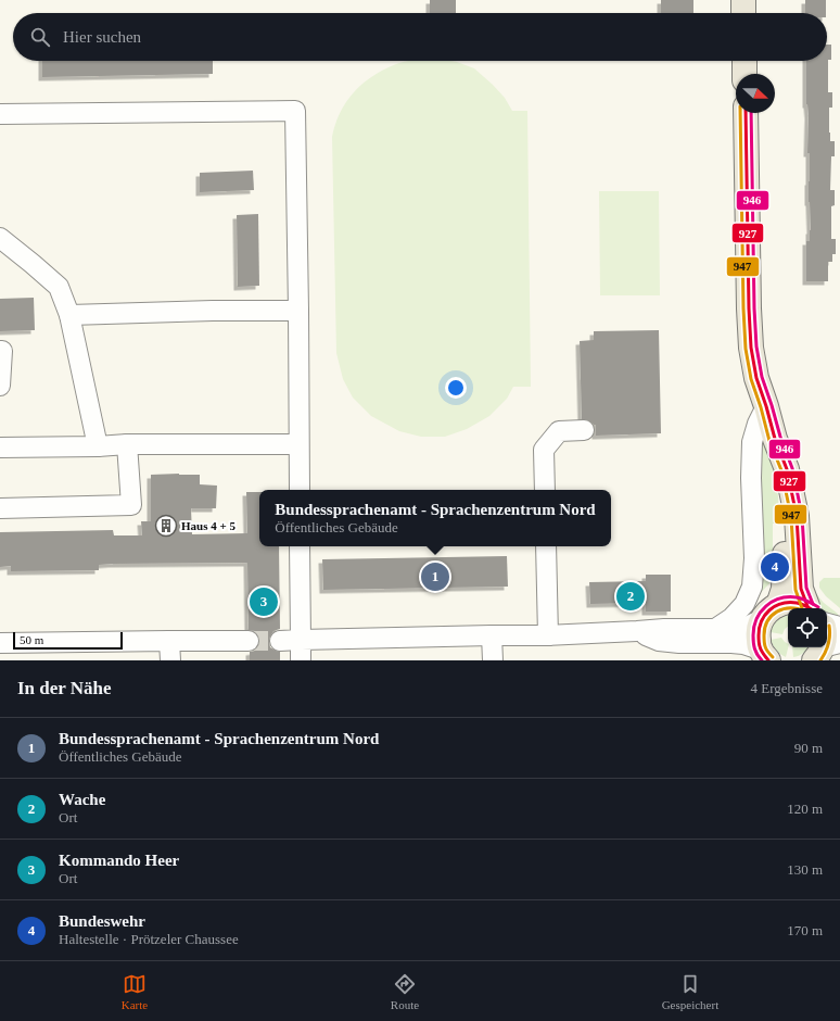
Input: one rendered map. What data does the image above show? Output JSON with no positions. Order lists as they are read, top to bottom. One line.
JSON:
{"places":{"building":["Haus 4 + 5"]},"lines":["transit line 927","transit line 947","transit line 946"],"scale_bar":"50 m","north":"right","page":{"search":"Hier suchen","popup":["Bundessprachenamt - Sprachenzentrum Nord","Öffentliches Gebäude"],"pins":["4","1","2","3"],"scale":"50 m","heading":["In der Nähe","4 Ergebnisse"],"list":[{"mark":"1","name":"Bundessprachenamt - Sprachenzentrum Nord","note":"Öffentliches Gebäude","value":"90 m"},{"mark":"2","name":"Wache","note":"Ort","value":"120 m"},{"mark":"3","name":"Kommando Heer","note":"Ort","value":"130 m"},{"mark":"4","name":"Bundeswehr","note":"Haltestelle · Prötzeler Chaussee","value":"170 m"}],"nav":["Karte","Route","Gespeichert"]}}
